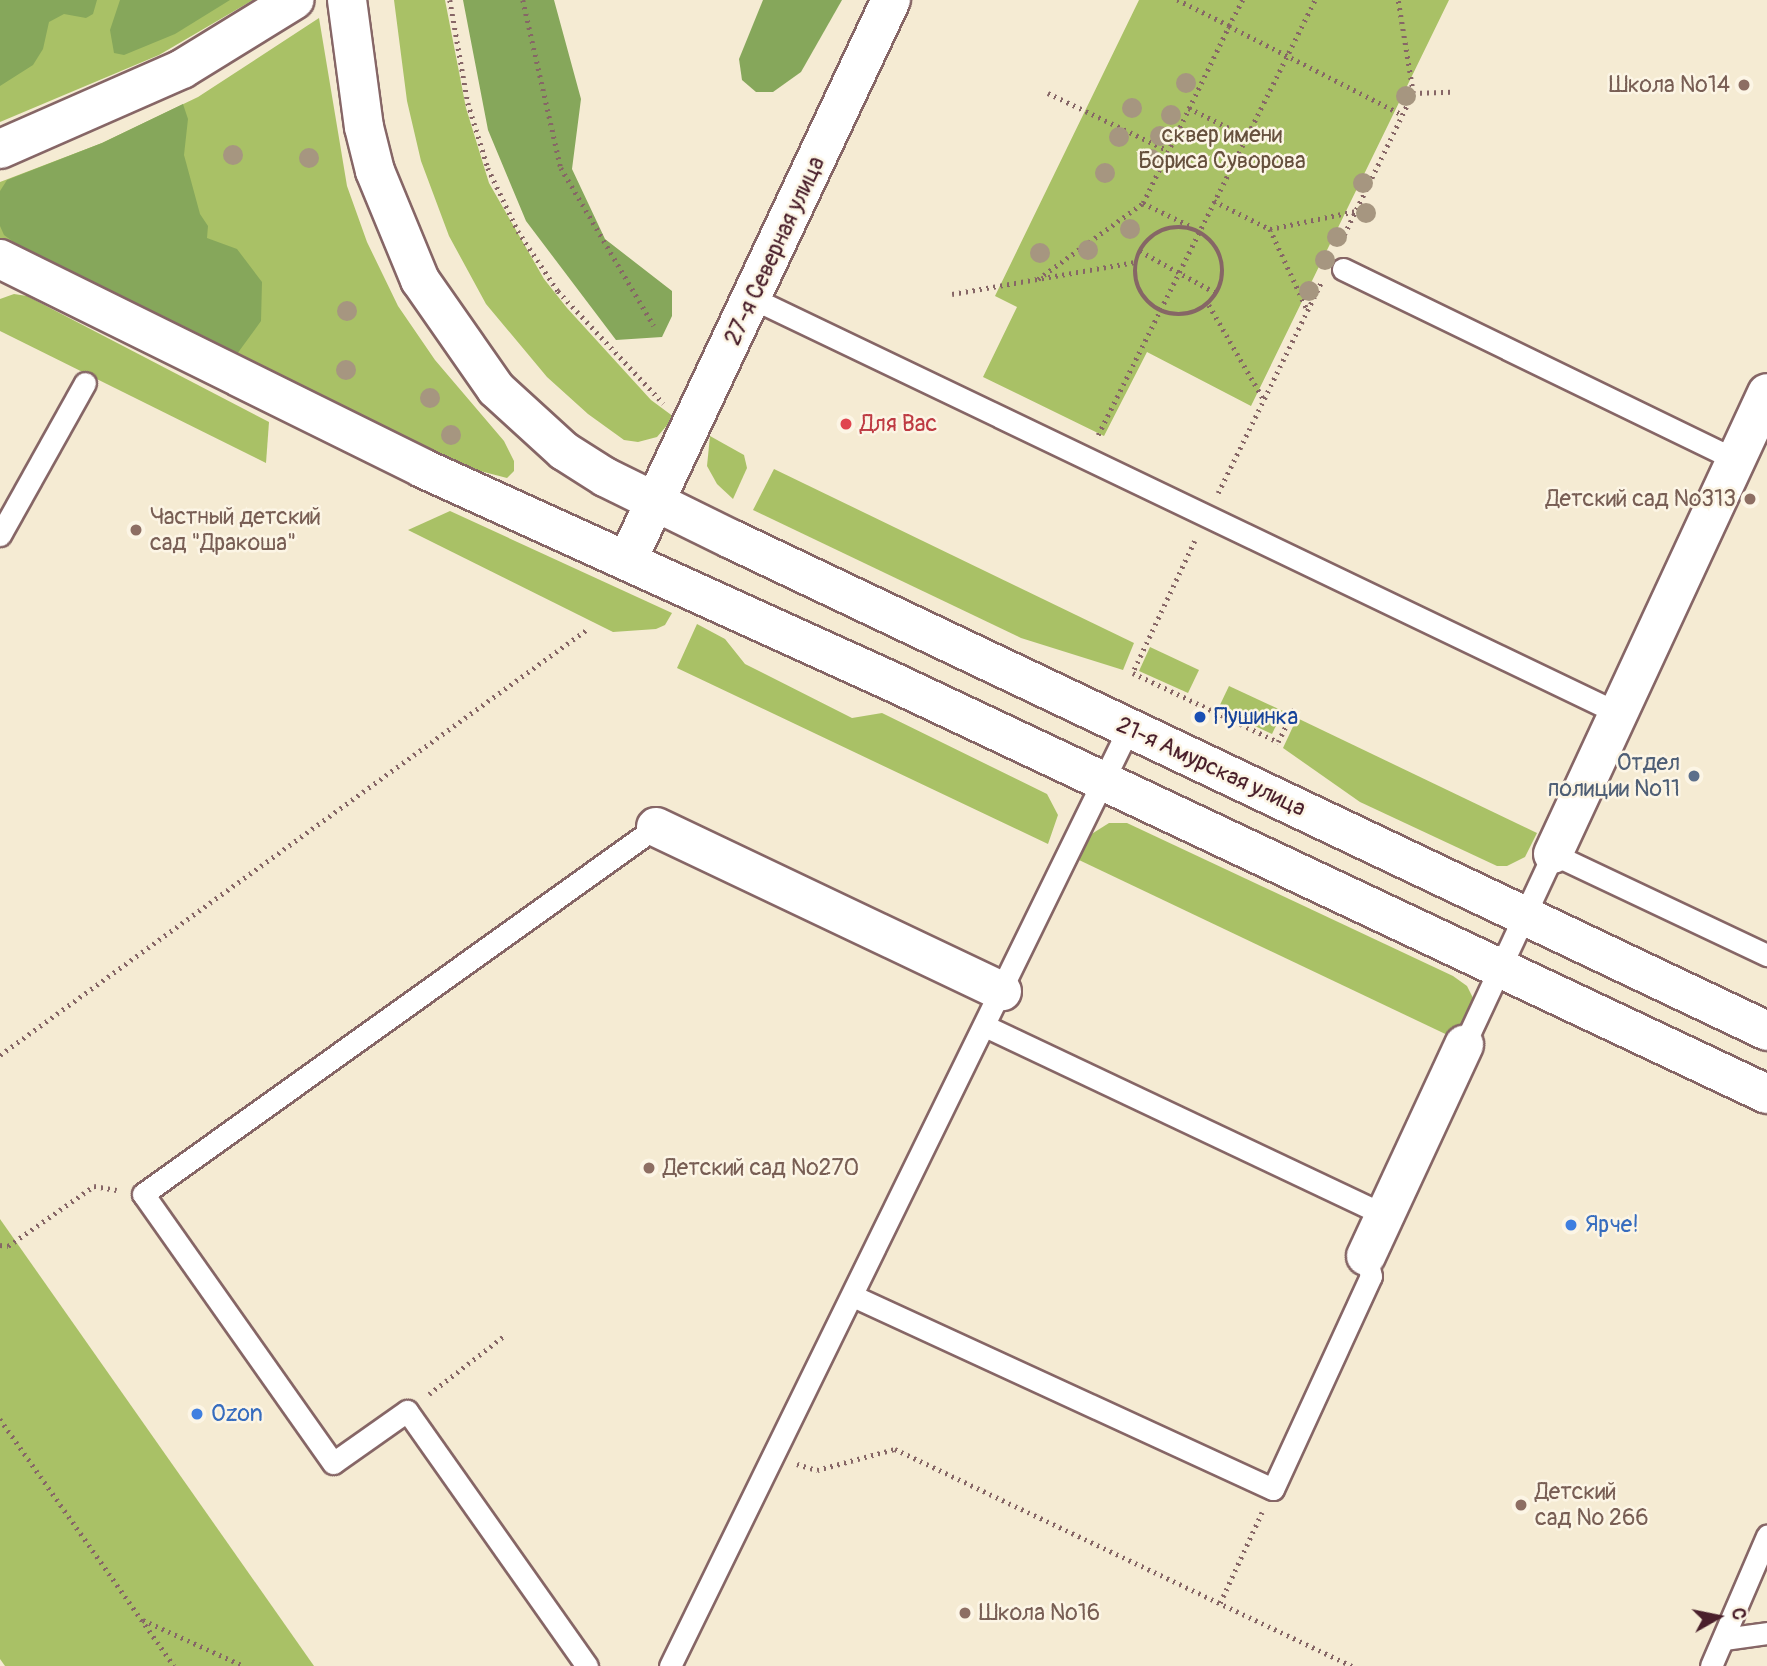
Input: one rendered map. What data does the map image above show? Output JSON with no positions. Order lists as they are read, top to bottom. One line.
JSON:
{"streets":{"main road":["27-я Северная улица","21-я Амурская улица"]},"crossings":[["27-я Северная улица","21-я Амурская улица"]],"parks":["сквер имени Бориса Суворова"],"places":["Школа №14","Для Вас","Детский сад №313","Частный детский сад \"Дракоша\"","Пушинка","Отдел полиции №11","Детский сад №270","Ярче!","Ozon","Детский сад № 266","Школа №16"],"north":"right"}
